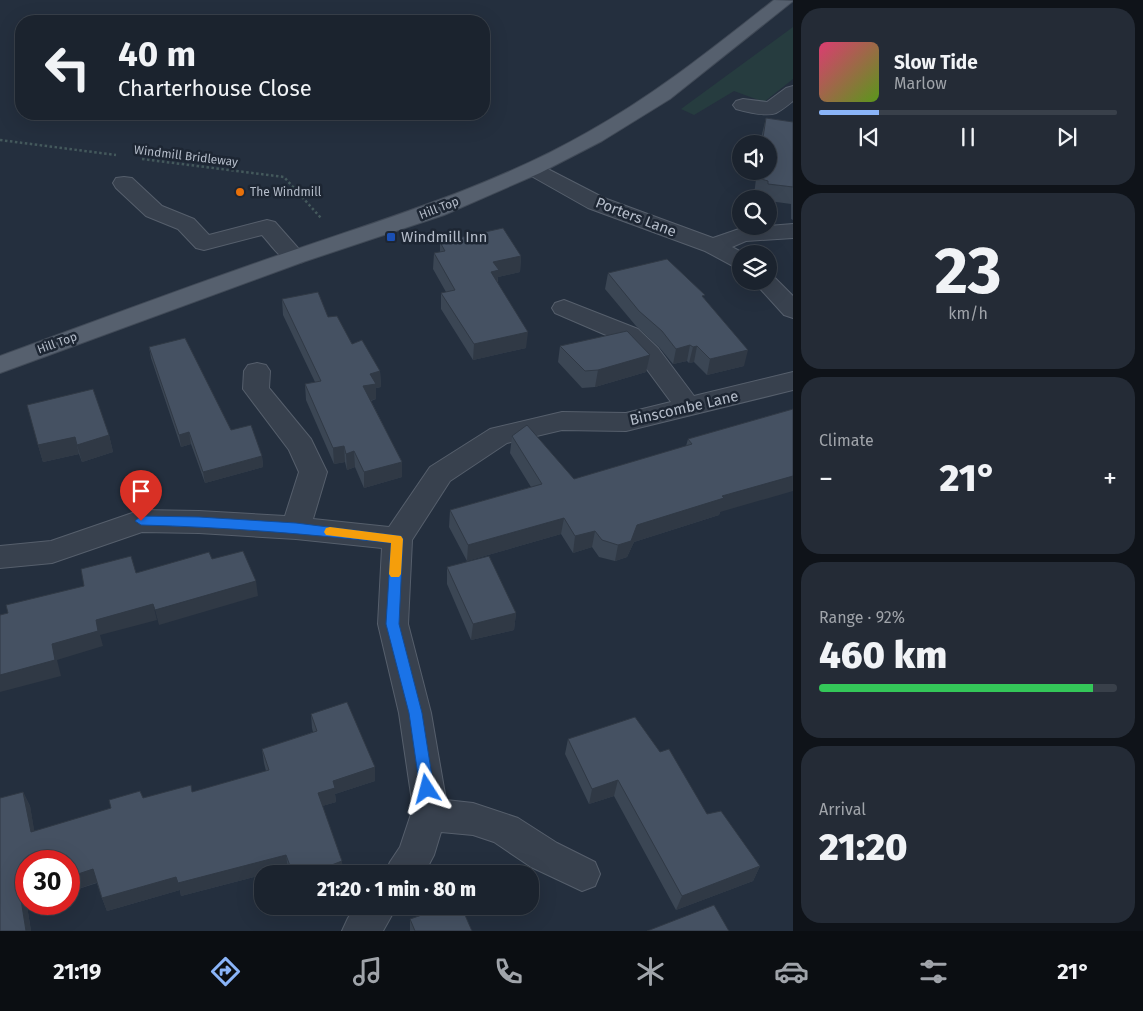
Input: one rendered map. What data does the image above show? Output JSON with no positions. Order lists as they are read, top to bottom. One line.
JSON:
{"streets":{"main road":["Hill Top"],"street":["Porters Lane","Binscombe Lane"],"path":["Windmill Bridleway"]},"crossings":[["Windmill Bridleway","Hill Top"],["Hill Top","Porters Lane"]],"places":{"other":["The Windmill"],"transit":["Windmill Inn"]},"page":{"turn":["40 m","Charterhouse Close"],"song":["Slow Tide","Marlow"],"tile":[["23","km/h"],"Climate",["Range · 92%","460 km"],["Arrival","21:20"]],"heat":["−","21°","+"],"limit":"30","trip":"21:20 · 1 min · 80 m","tabs":["21:19","21°"]}}
